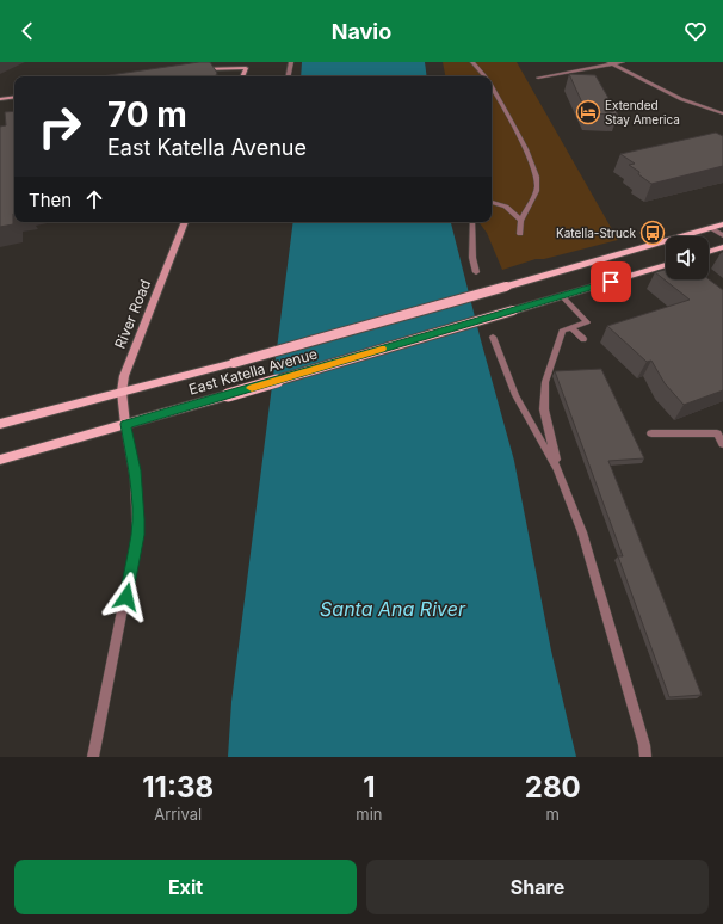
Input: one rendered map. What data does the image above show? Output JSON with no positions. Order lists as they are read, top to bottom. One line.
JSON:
{"streets":{"main road":["River Road","East Katella Avenue"]},"crossings":[["River Road","East Katella Avenue"]],"water":["Santa Ana River"],"places":{"hotel":["Extended Stay America"],"bus stop":["Katella-Struck"]},"page":{"header":"Navio","turn":["70 m","East Katella Avenue"],"then":"Then","eta":["11:38","Arrival","1","min","280","m"],"buttons":["Exit","Share"]}}
